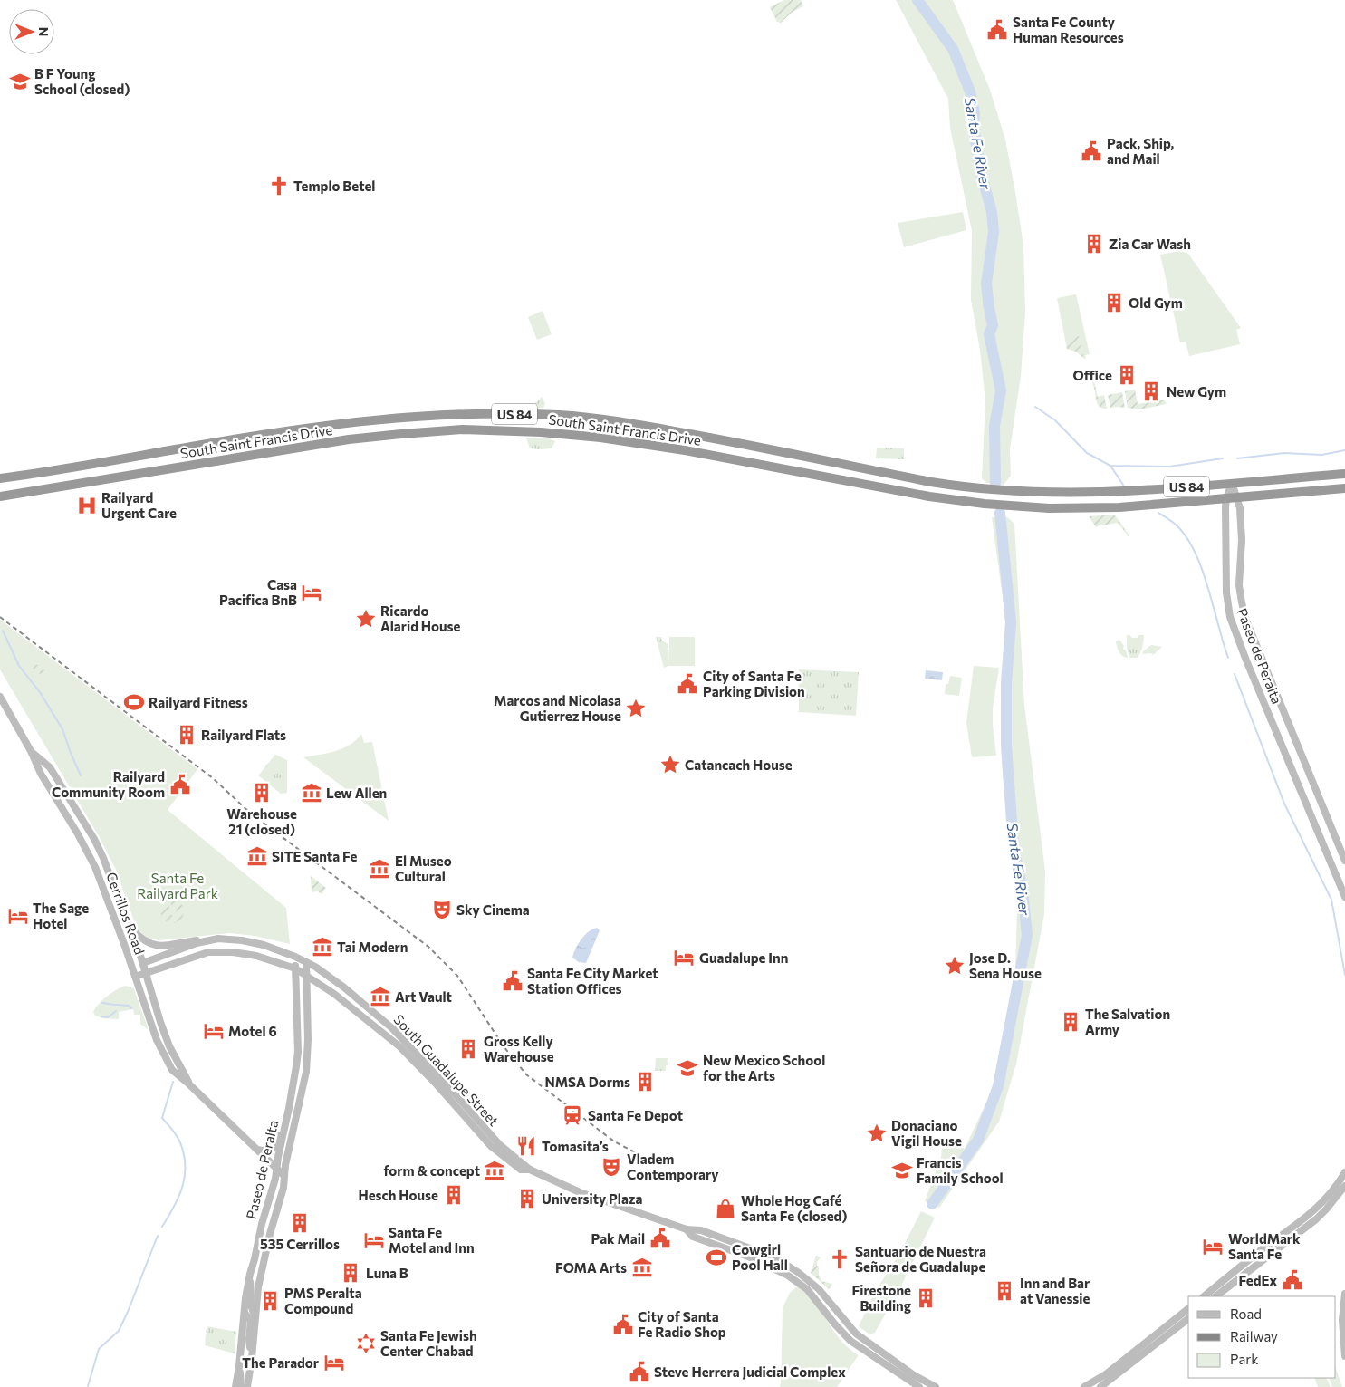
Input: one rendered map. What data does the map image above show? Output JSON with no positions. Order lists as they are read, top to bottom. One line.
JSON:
{"streets":{"highway":["US 84","South Saint Francis Drive"],"main road":["Paseo de Peralta","Cerrillos Road","South Guadalupe Street"]},"crossings":[["US 84","South Saint Francis Drive"],["US 84","Paseo de Peralta"],["South Saint Francis Drive","Paseo de Peralta"],["Paseo de Peralta","Cerrillos Road"],["Paseo de Peralta","South Guadalupe Street"],["Cerrillos Road","South Guadalupe Street"]],"water":["Santa Fe River"],"parks":["Santa Fe Railyard Park"],"places":{"public building":["Santa Fe County Human Resources","Pack, Ship, and Mail","City of Santa Fe Parking Division","Railyard Community Room","Santa Fe City Market Station Offices","Pak Mail","FedEx","City of Santa Fe Radio Shop","Steve Herrera Judicial Complex"],"school or university":["B F Young School (closed)","New Mexico School for the Arts","Francis Family School"],"church":["Templo Betel","Santuario de Nuestra Señora de Guadalupe"],"building":["Zia Car Wash","Old Gym","Office","New Gym","Railyard Flats","Warehouse 21 (closed)","The Salvation Army","Gross Kelly Warehouse","NMSA Dorms","Hesch House","University Plaza","535 Cerrillos","Luna B","Inn and Bar at Vanessie","Firestone Building","PMS Peralta Compound"],"hospital":["Railyard Urgent Care"],"hotel":["Casa Pacifica BnB","The Sage Hotel","Guadalupe Inn","Motel 6","Santa Fe Motel and Inn","WorldMark Santa Fe","The Parador"],"place":["Ricardo Alarid House","Marcos and Nicolasa Gutierrez House","Catancach House","Jose D. Sena House","Donaciano Vigil House"],"sports":["Railyard Fitness","Cowgirl Pool Hall"],"museum":["Lew Allen","SITE Santa Fe","El Museo Cultural","Tai Modern","Art Vault","form & concept","FOMA Arts"],"theatre":["Sky Cinema","Vladem Contemporary"],"station":["Santa Fe Depot"],"restaurant":["Tomasita’s"],"shop":["Whole Hog Café Santa Fe (closed)"],"synagogue":["Santa Fe Jewish Center Chabad"]},"legend":["Road","Railway","Park"],"north":"right"}
